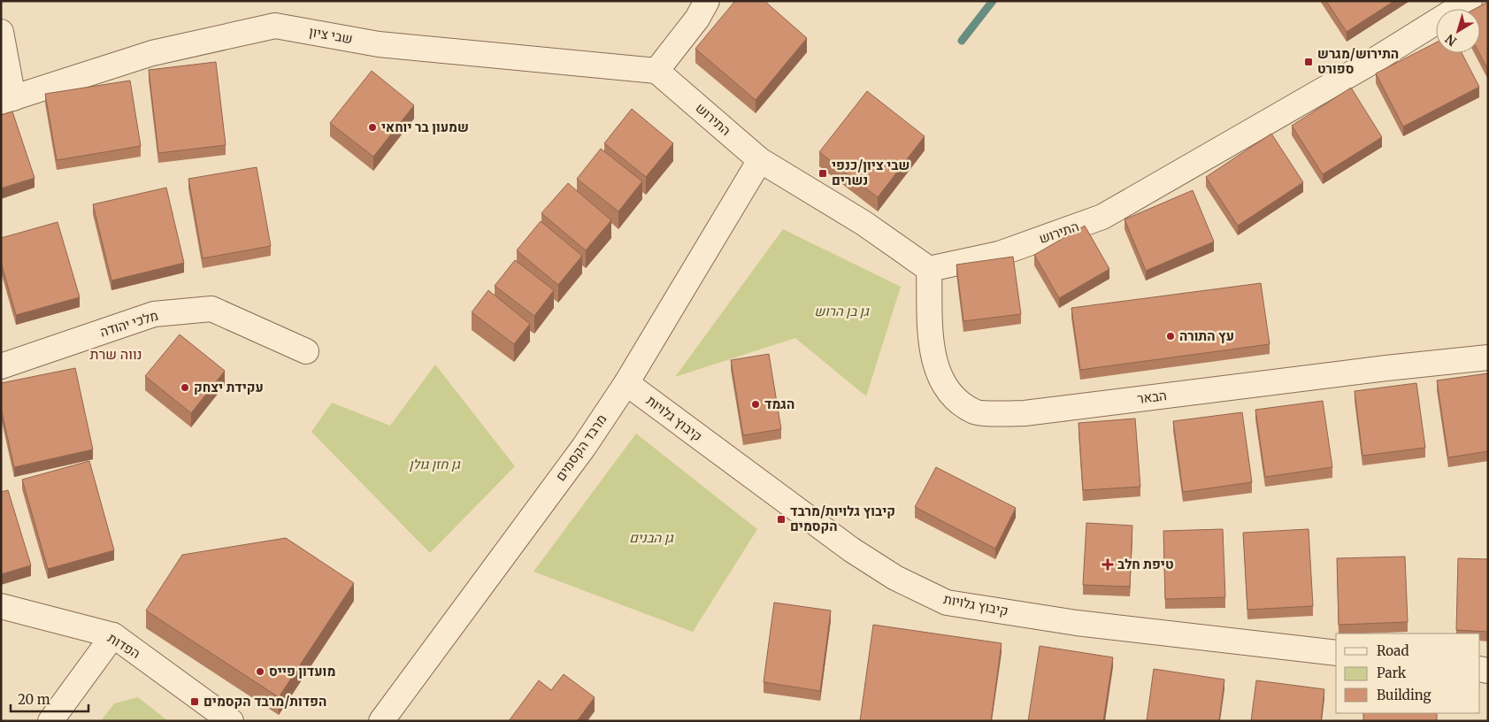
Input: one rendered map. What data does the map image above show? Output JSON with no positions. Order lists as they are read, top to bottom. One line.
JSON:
{"streets":{"street":["שבי ציון","התירוש","מלכי יהודה","הבאר","קיבוץ גלויות","מרבד הקסמים","הפדות"]},"crossings":[["שבי ציון","התירוש"],["התירוש","הבאר"],["התירוש","מרבד הקסמים"],["קיבוץ גלויות","מרבד הקסמים"]],"districts":["נווה שרת"],"parks":["גן בן הרוש","גן חזן גולן","גן הבנים"],"places":{"transit":["התירוש/מגרש ספורט","שבי ציון/כנפי נשרים","קיבוץ גלויות/מרבד הקסמים","הפדות/מרבד הקסמים"],"other":["שמעון בר יוחאי","עץ התורה","עקידת יצחק","הגמד","מועדון פייס"],"health":["טיפת חלב"]},"legend":["Road","Park","Building"],"scale_bar":"20 m","north":"bottom left"}
